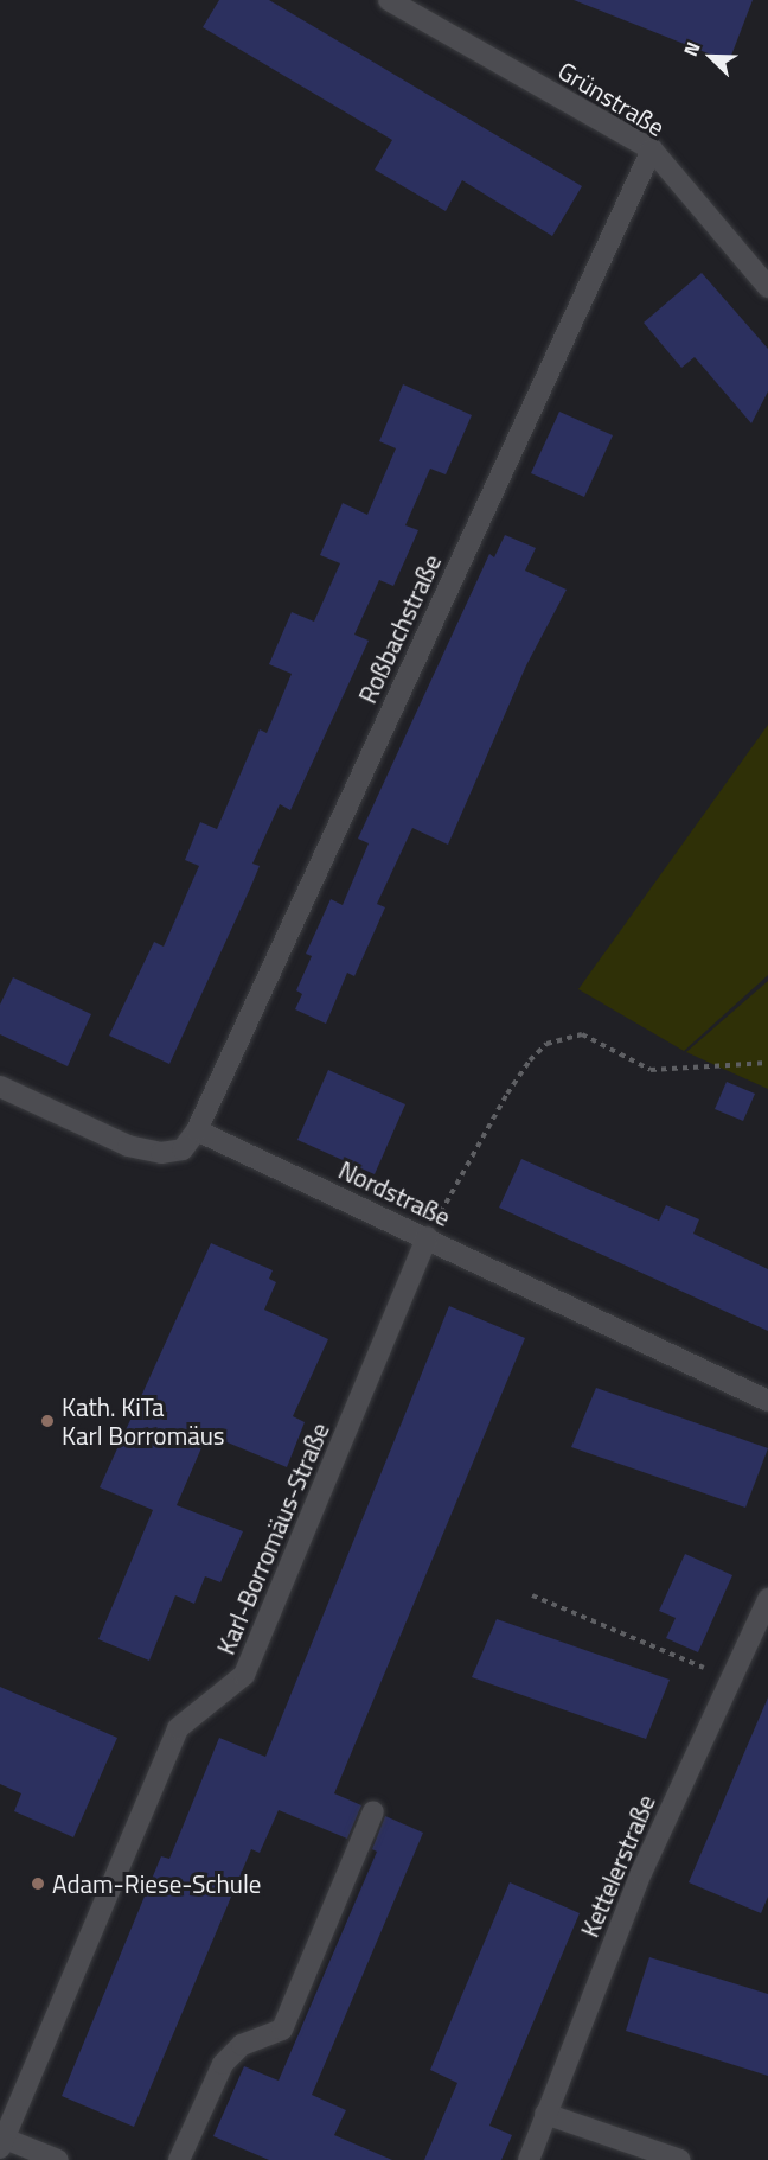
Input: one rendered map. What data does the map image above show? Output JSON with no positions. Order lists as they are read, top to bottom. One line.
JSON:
{"streets":{"street":["Grünstraße","Roßbachstraße","Nordstraße","Karl-Borromäus-Straße","Kettelerstraße"]},"crossings":[["Grünstraße","Roßbachstraße"],["Roßbachstraße","Nordstraße"],["Nordstraße","Karl-Borromäus-Straße"]],"places":["Kath. KiTa Karl Borromäus","Adam-Riese-Schule"],"north":"top left"}
